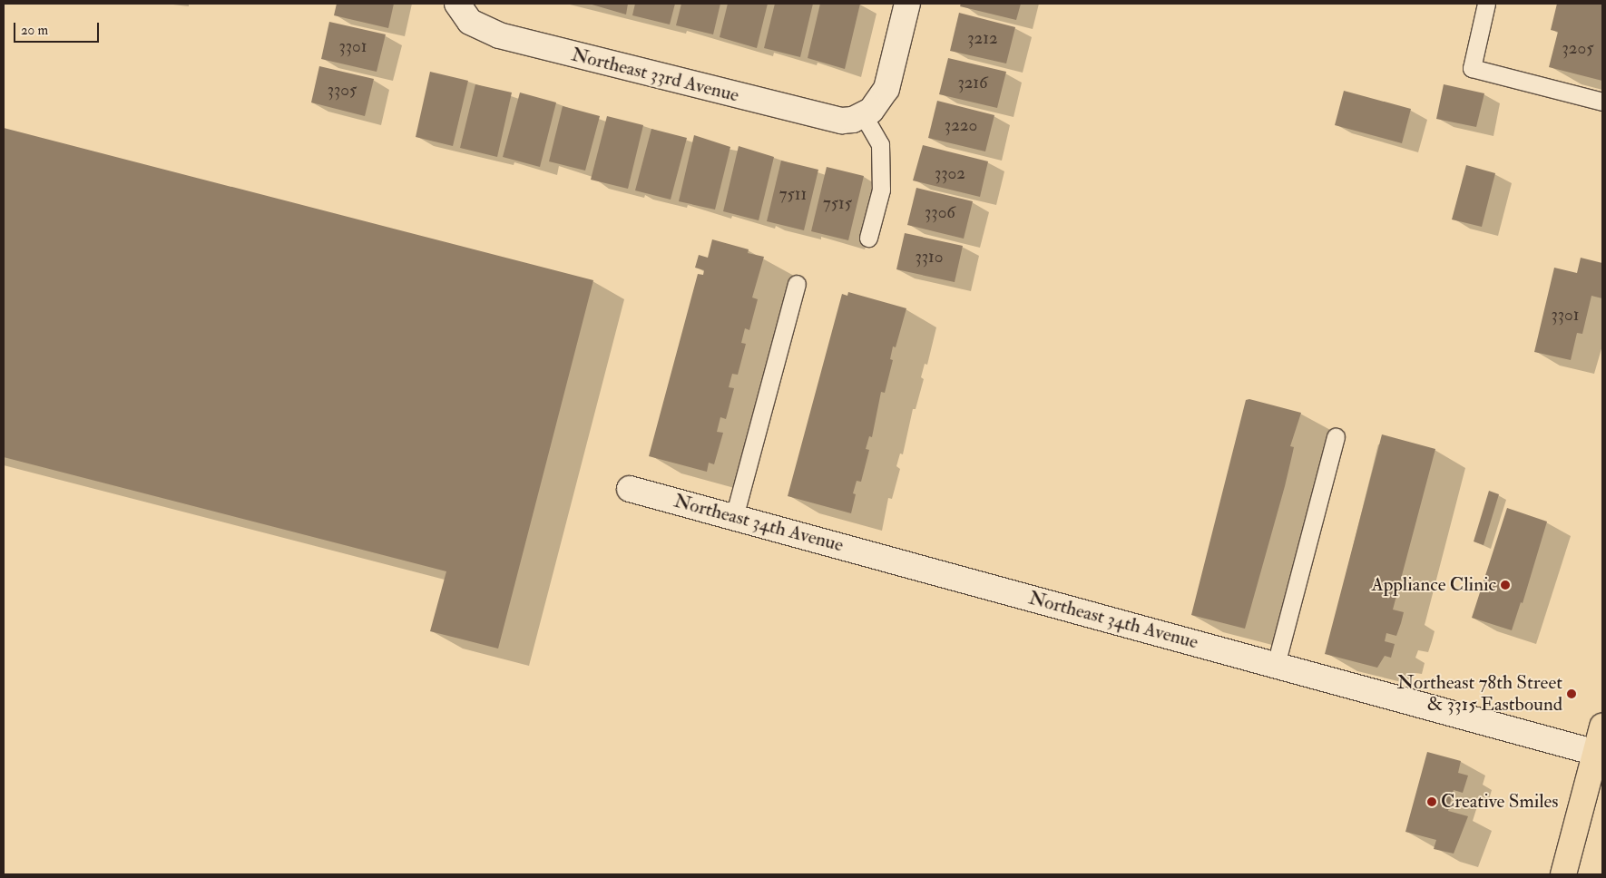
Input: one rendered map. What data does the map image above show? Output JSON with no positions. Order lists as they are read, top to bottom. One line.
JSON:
{"streets":{"street":["Northeast 33rd Avenue","Northeast 34th Avenue"]},"places":["Appliance Clinic","Northeast 78th Street & 3315 Eastbound","Creative Smiles"],"house_numbers":["3212","3301","3205","3216","3305","3220","3302","7511","7515","3306","3310","3301"],"scale_bar":"20 m"}
